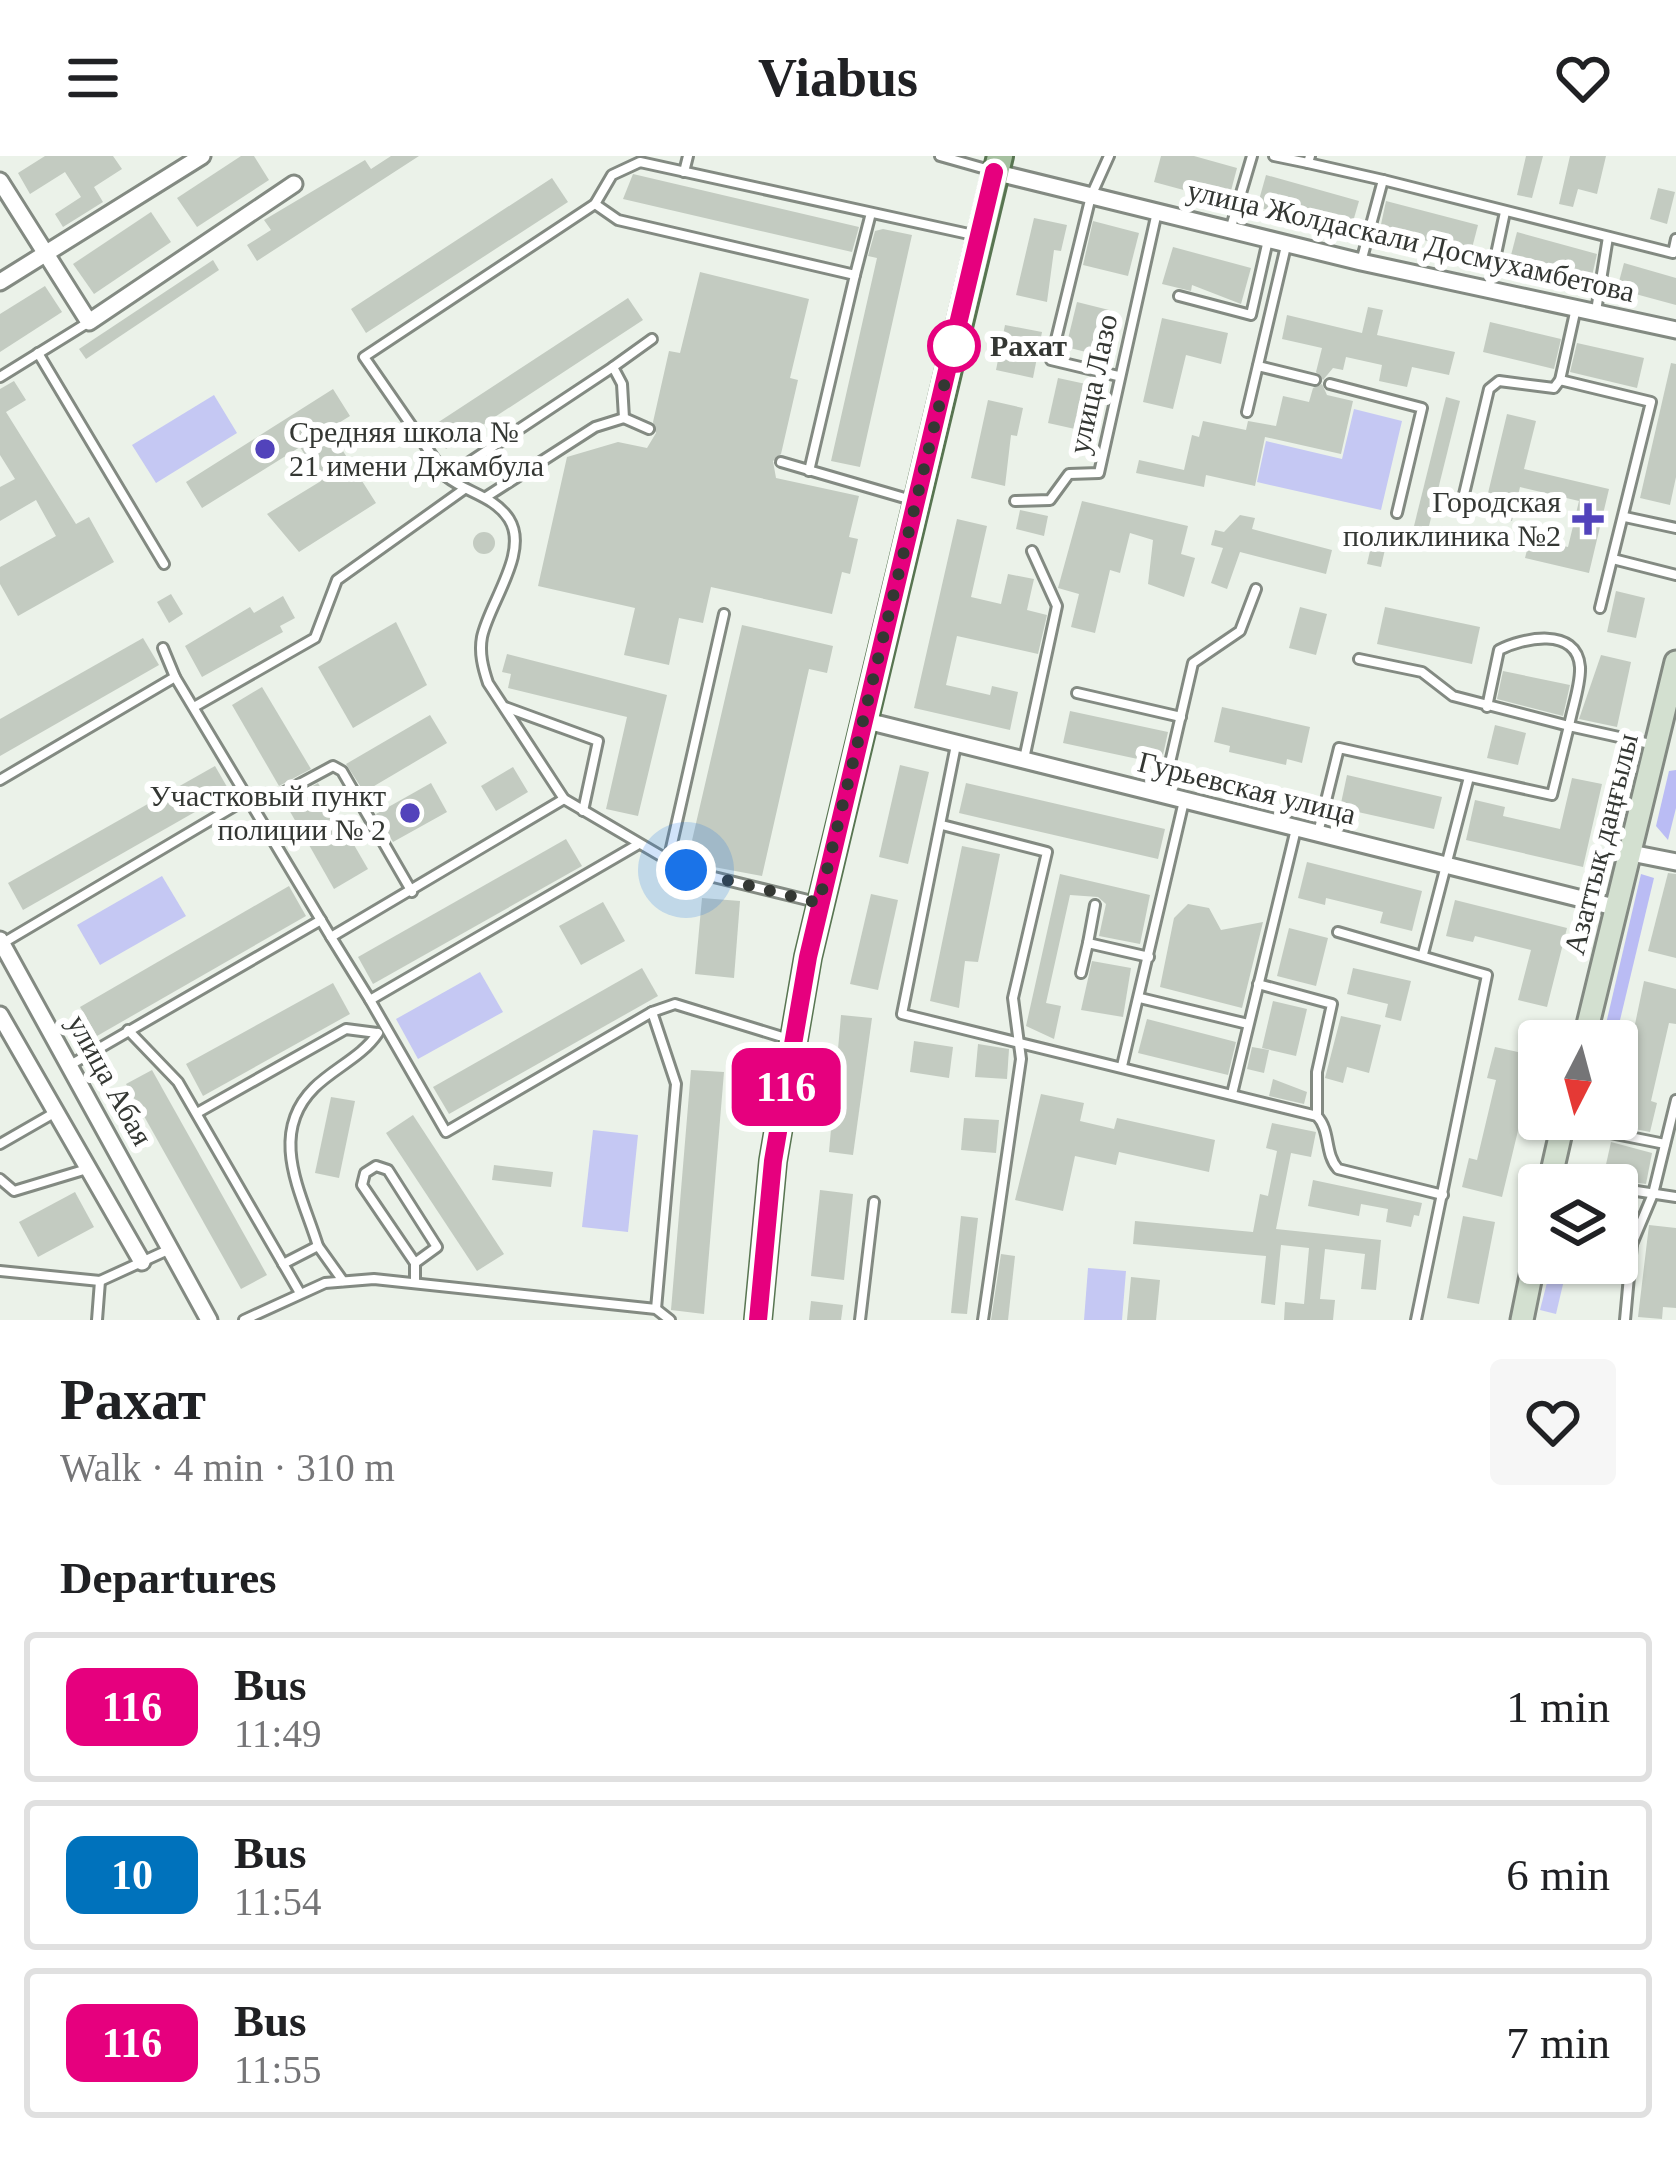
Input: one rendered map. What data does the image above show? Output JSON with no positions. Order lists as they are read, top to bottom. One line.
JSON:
{"streets":{"street":["улица Жолдаскали Досмухамбетова","Гурьевская улица","Азаттық даңғылы","улица Абая"],"lane":["улица Лазо"]},"crossings":[["улица Жолдаскали Досмухамбетова","улица Лазо"],["Гурьевская улица","Азаттық даңғылы"]],"places":{"other":["Рахат","Средняя школа № 21 имени Джамбула","Участковый пункт полиции № 2"],"health":["Городская поликлиника №2"]},"lines":["bus line 116"],"north":"bottom","page":{"header":"Viabus","on_map":"116","heading":[["Рахат","Walk · 4 min · 310 m"],"Departures"],"list":[{"mark":"116","name":"Bus","note":"11:49","value":"1 min"},{"mark":"10","name":"Bus","note":"11:54","value":"6 min"},{"mark":"116","name":"Bus","note":"11:55","value":"7 min"}]}}
